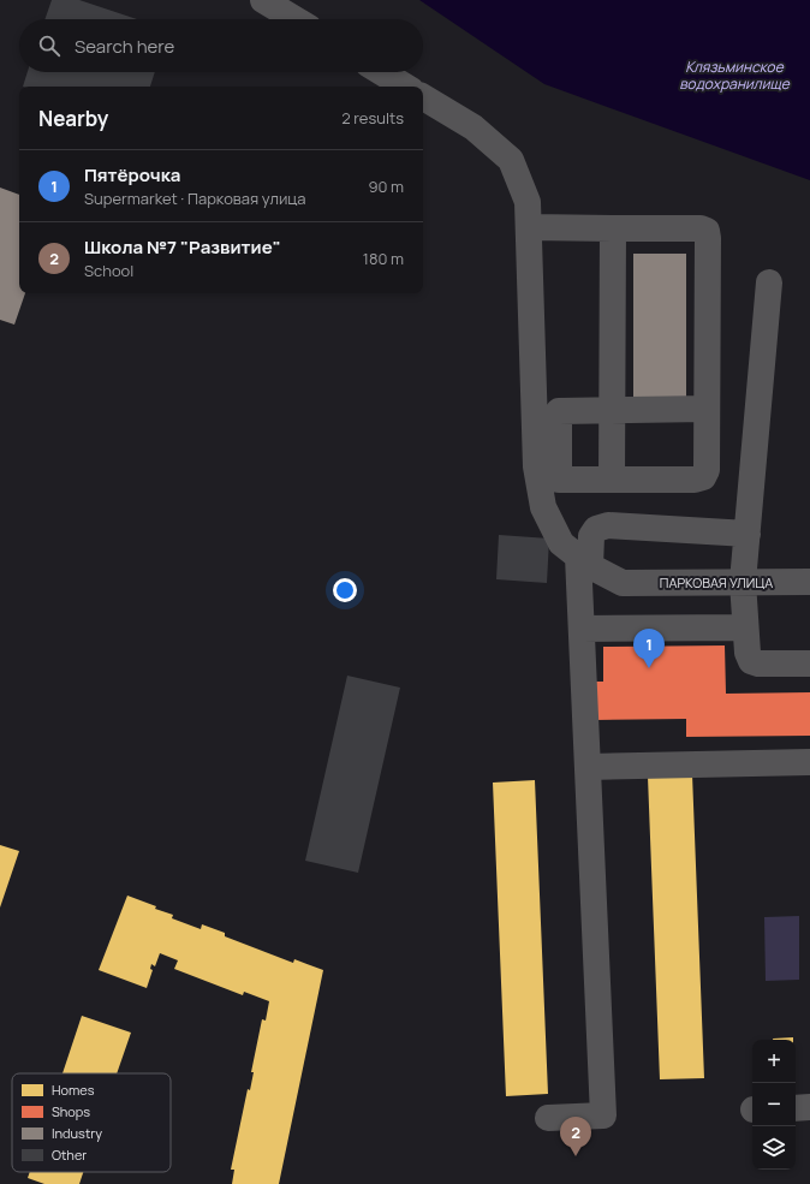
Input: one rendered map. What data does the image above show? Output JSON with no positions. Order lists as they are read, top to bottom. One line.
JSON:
{"streets":{"street":["ПАРКОВАЯ УЛИЦА"]},"water":["Клязьминское водохранилище"],"legend":["Homes","Shops","Industry","Other"],"page":{"search":"Search here","heading":["Nearby","2 results"],"list":[{"mark":"1","name":"Пятёрочка","note":"Supermarket · Парковая улица","value":"90 m"},{"mark":"2","name":"Школа №7 \"Развитие\"","note":"School","value":"180 m"}],"pins":["1","2"],"map_buttons":["+","−"]}}
